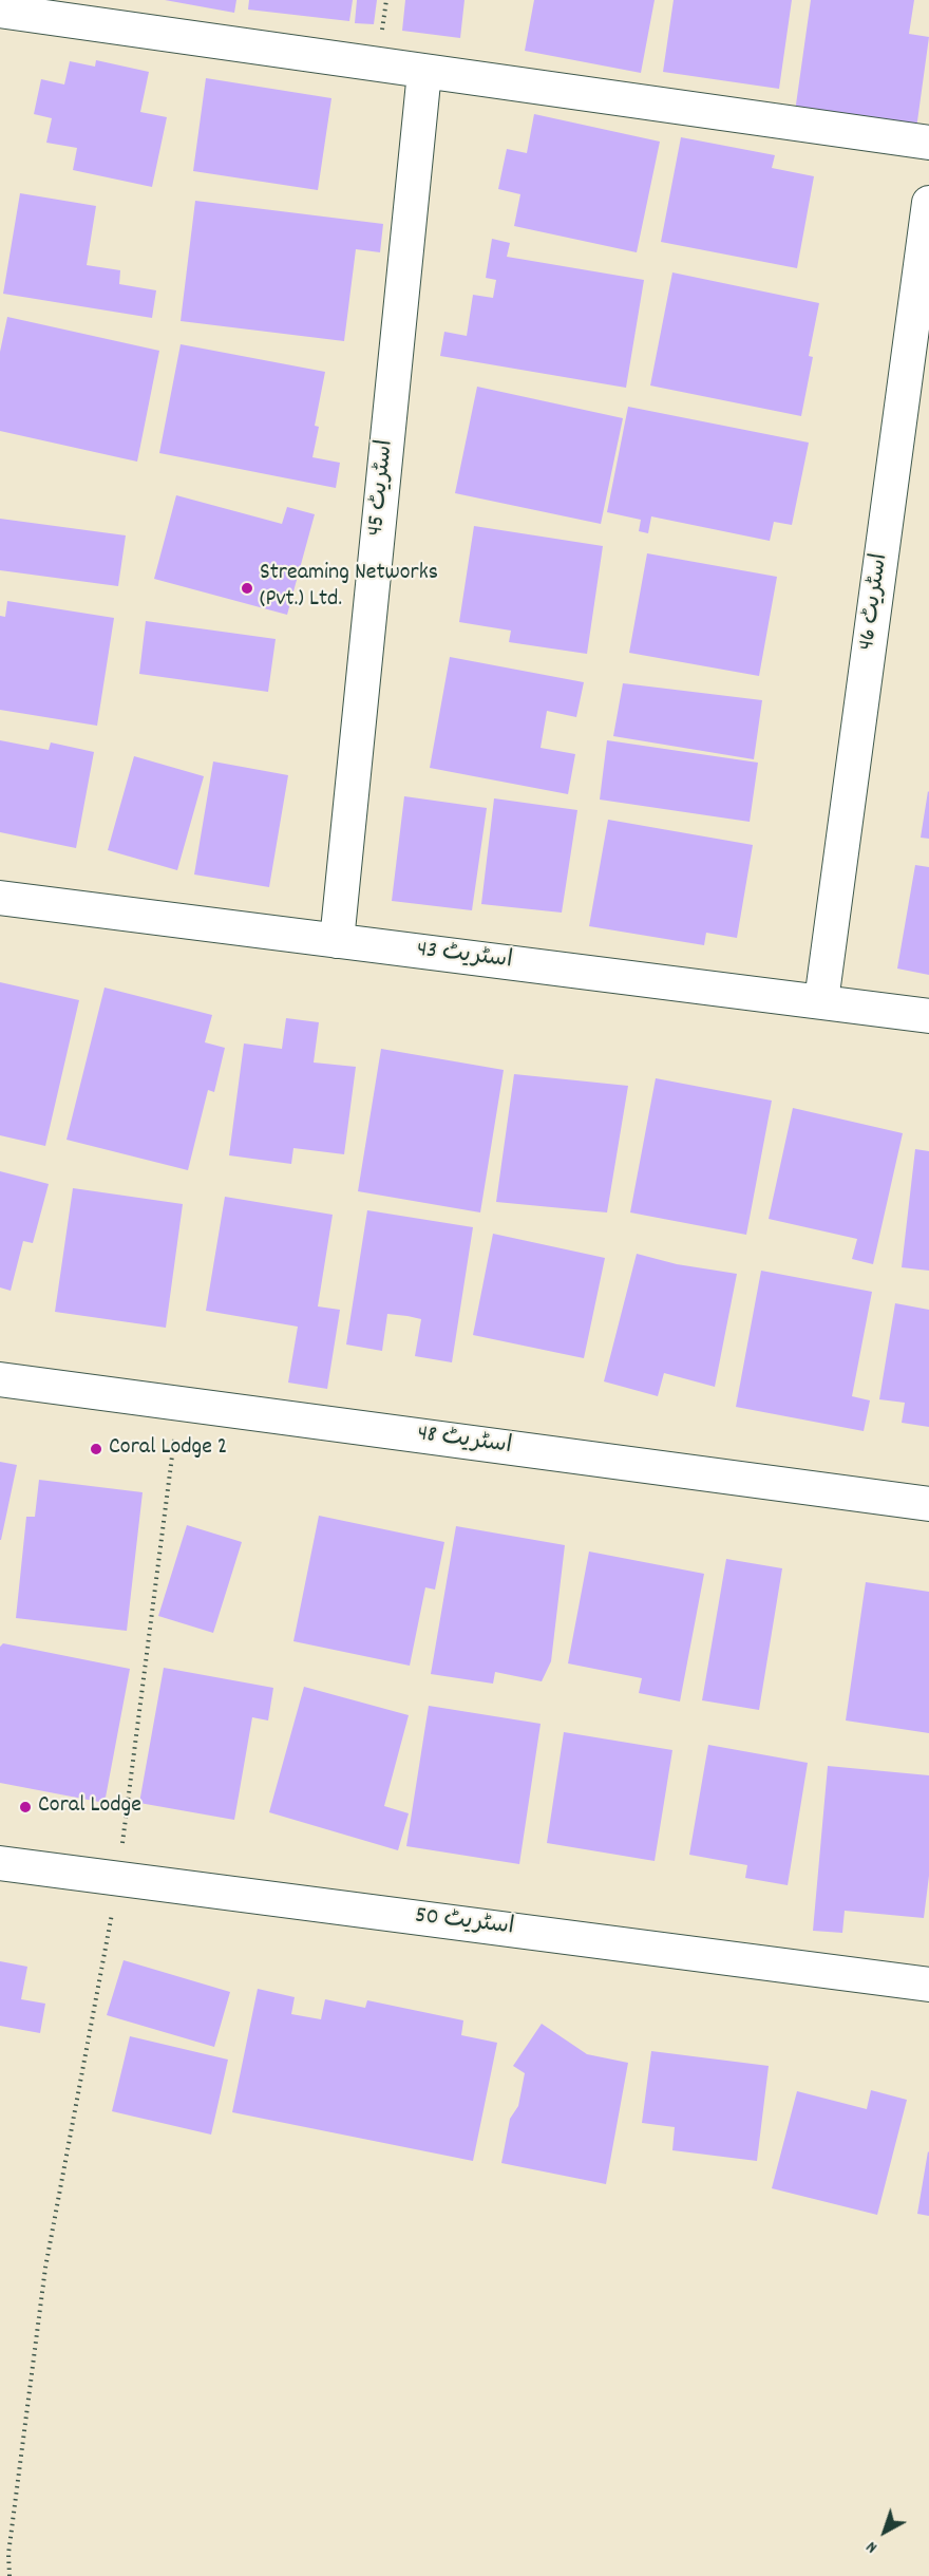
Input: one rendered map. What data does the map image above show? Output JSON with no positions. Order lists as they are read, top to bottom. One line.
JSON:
{"streets":{"street":["اسٹریٹ 45","اسٹریٹ 46","اسٹریٹ 43","اسٹریٹ 48","اسٹریٹ 50"]},"crossings":[["اسٹریٹ 45","اسٹریٹ 43"],["اسٹریٹ 46","اسٹریٹ 43"]],"places":["Streaming Networks (Pvt.) Ltd.","Coral Lodge 2","Coral Lodge"],"north":"bottom left"}
